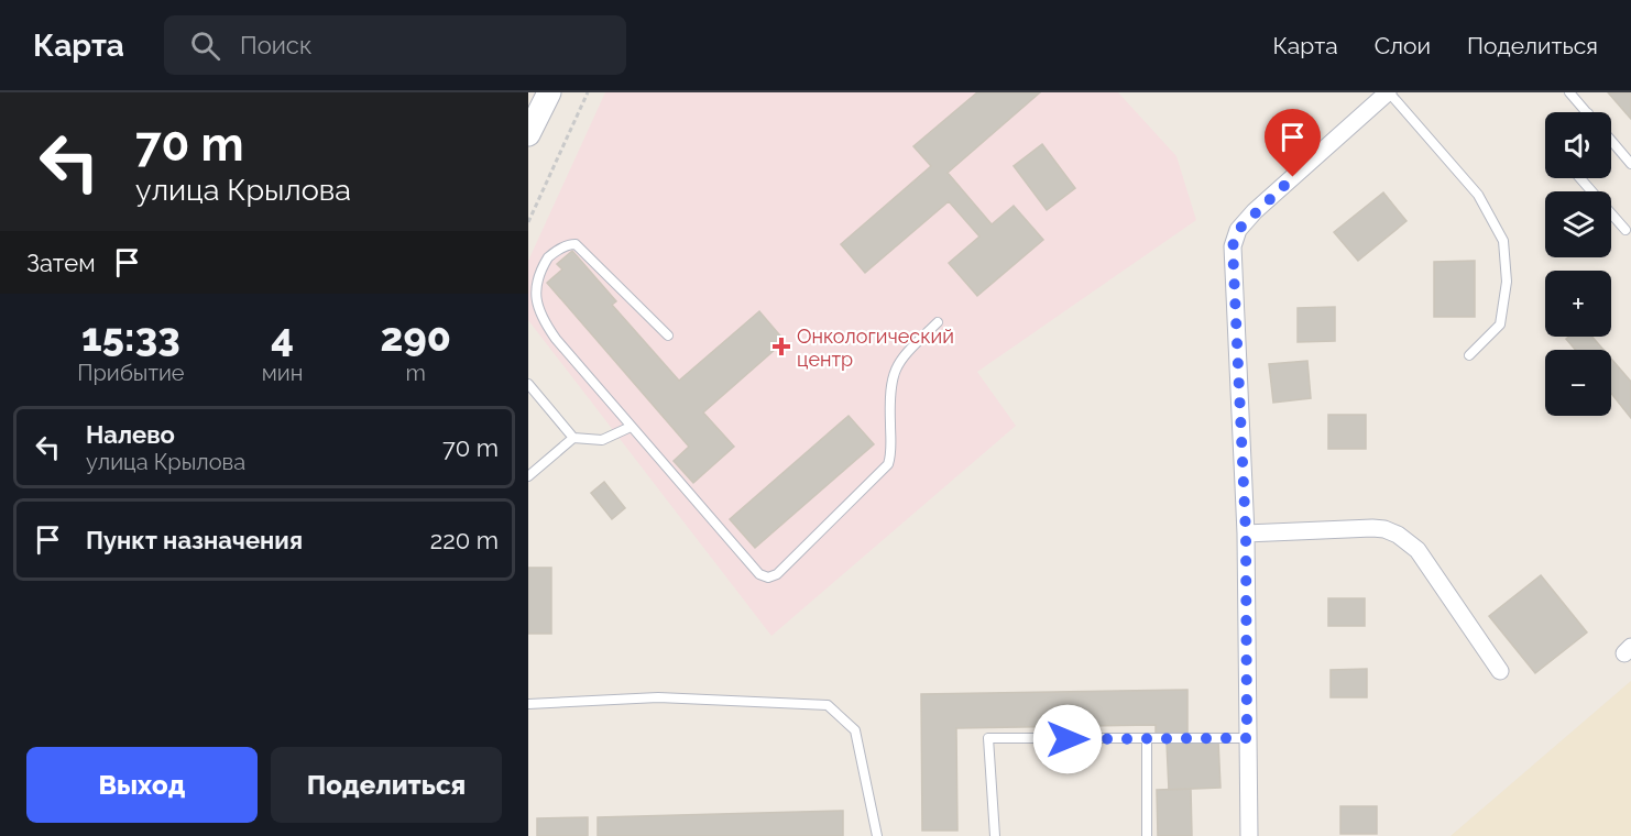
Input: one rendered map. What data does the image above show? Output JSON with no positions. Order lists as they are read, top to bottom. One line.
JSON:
{"places":{"health":["Онкологический центр"]},"page":{"header":"Карта","search":"Поиск","nav":["Карта","Слои","Поделиться"],"turn":["70 m","улица Крылова"],"map_buttons":["+","−"],"then":"Затем","eta":["15:33","Прибытие","4","мин","290","m"],"list":[{"name":"Налево","note":"улица Крылова","value":"70 m"},{"name":"Пункт назначения","value":"220 m"}],"buttons":["Выход","Поделиться"]}}
